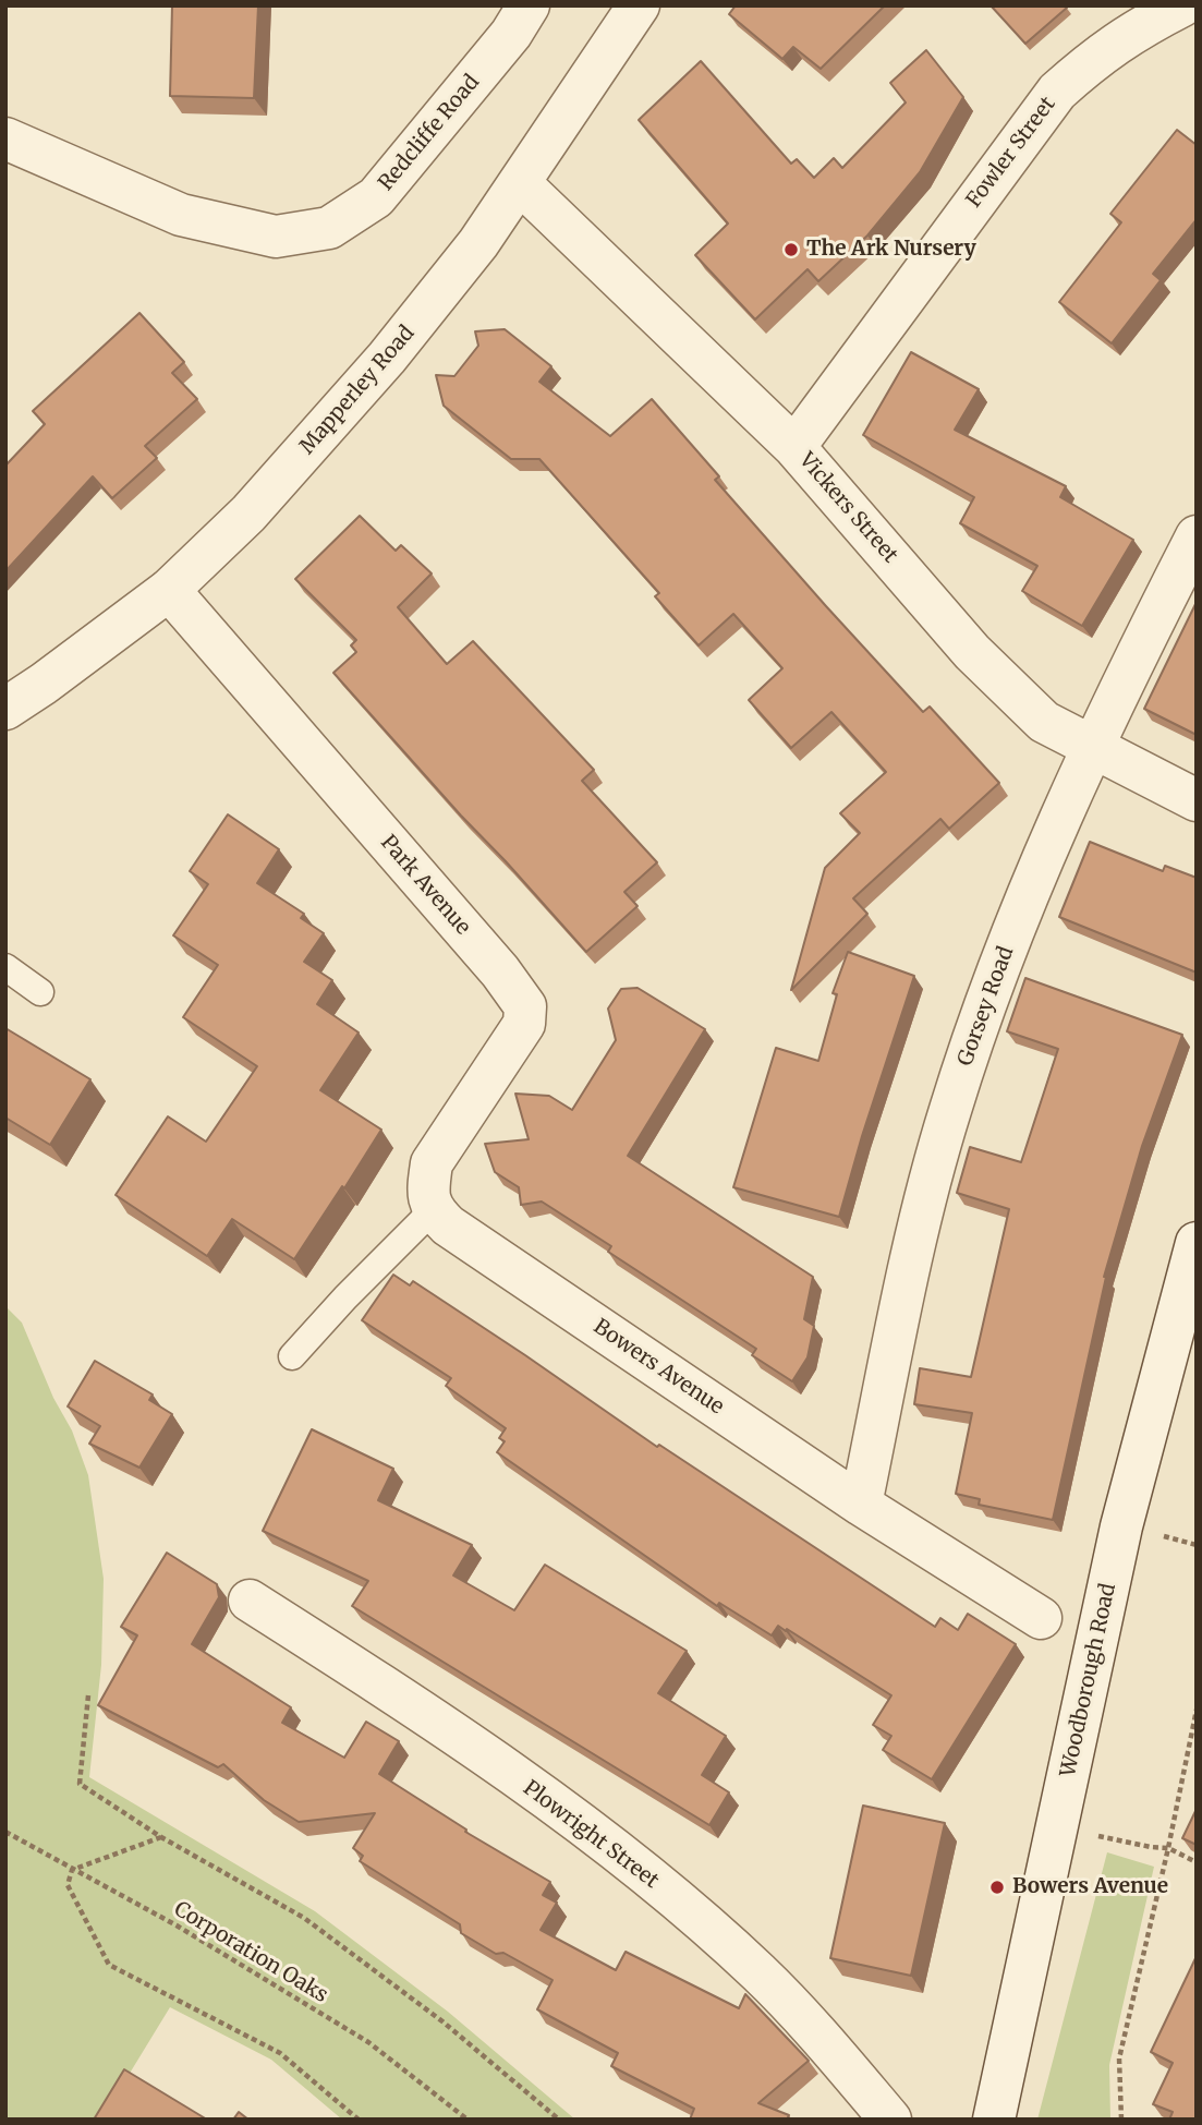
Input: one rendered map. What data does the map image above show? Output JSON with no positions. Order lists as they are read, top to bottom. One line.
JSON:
{"streets":{"street":["Redcliffe Road","Fowler Street","Mapperley Road","Vickers Street","Park Avenue","Gorsey Road","Bowers Avenue","Woodborough Road","Plowright Street"],"path":["Corporation Oaks"]},"crossings":[["Fowler Street","Vickers Street"],["Mapperley Road","Vickers Street"],["Mapperley Road","Park Avenue"],["Vickers Street","Gorsey Road"],["Park Avenue","Bowers Avenue"],["Gorsey Road","Bowers Avenue"]],"places":["The Ark Nursery","Bowers Avenue"]}
